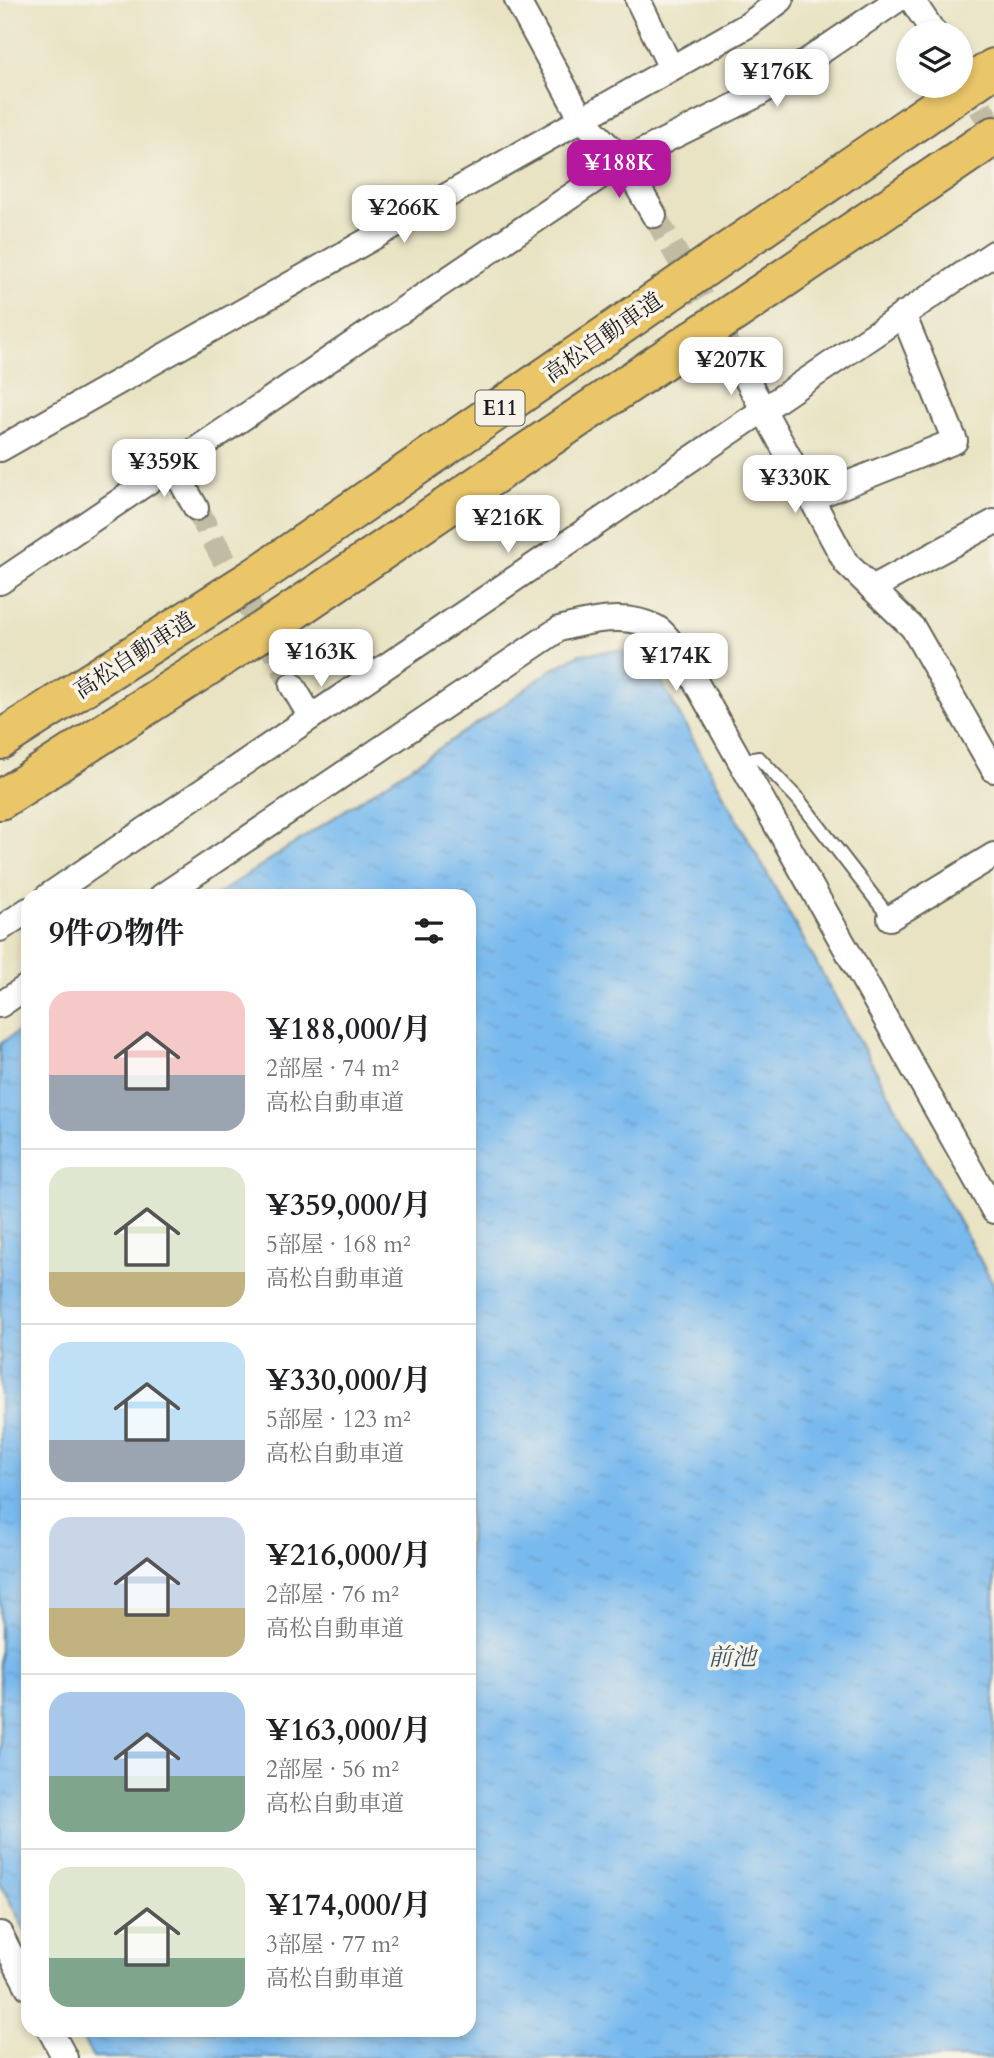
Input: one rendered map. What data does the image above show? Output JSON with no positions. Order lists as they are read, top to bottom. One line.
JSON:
{"streets":{"highway":["高松自動車道","E11"]},"water":["前池"],"page":{"price":["¥176K","¥188K","¥266K","¥207K","¥359K","¥330K","¥216K","¥163K","¥174K"],"heading":"9件の物件","list":[{"name":"¥188,000/月","note":"2部屋 · 74 m² · 高松自動車道"},{"name":"¥359,000/月","note":"5部屋 · 168 m² · 高松自動車道"},{"name":"¥330,000/月","note":"5部屋 · 123 m² · 高松自動車道"},{"name":"¥216,000/月","note":"2部屋 · 76 m² · 高松自動車道"},{"name":"¥163,000/月","note":"2部屋 · 56 m² · 高松自動車道"},{"name":"¥174,000/月","note":"3部屋 · 77 m² · 高松自動車道"}]}}
